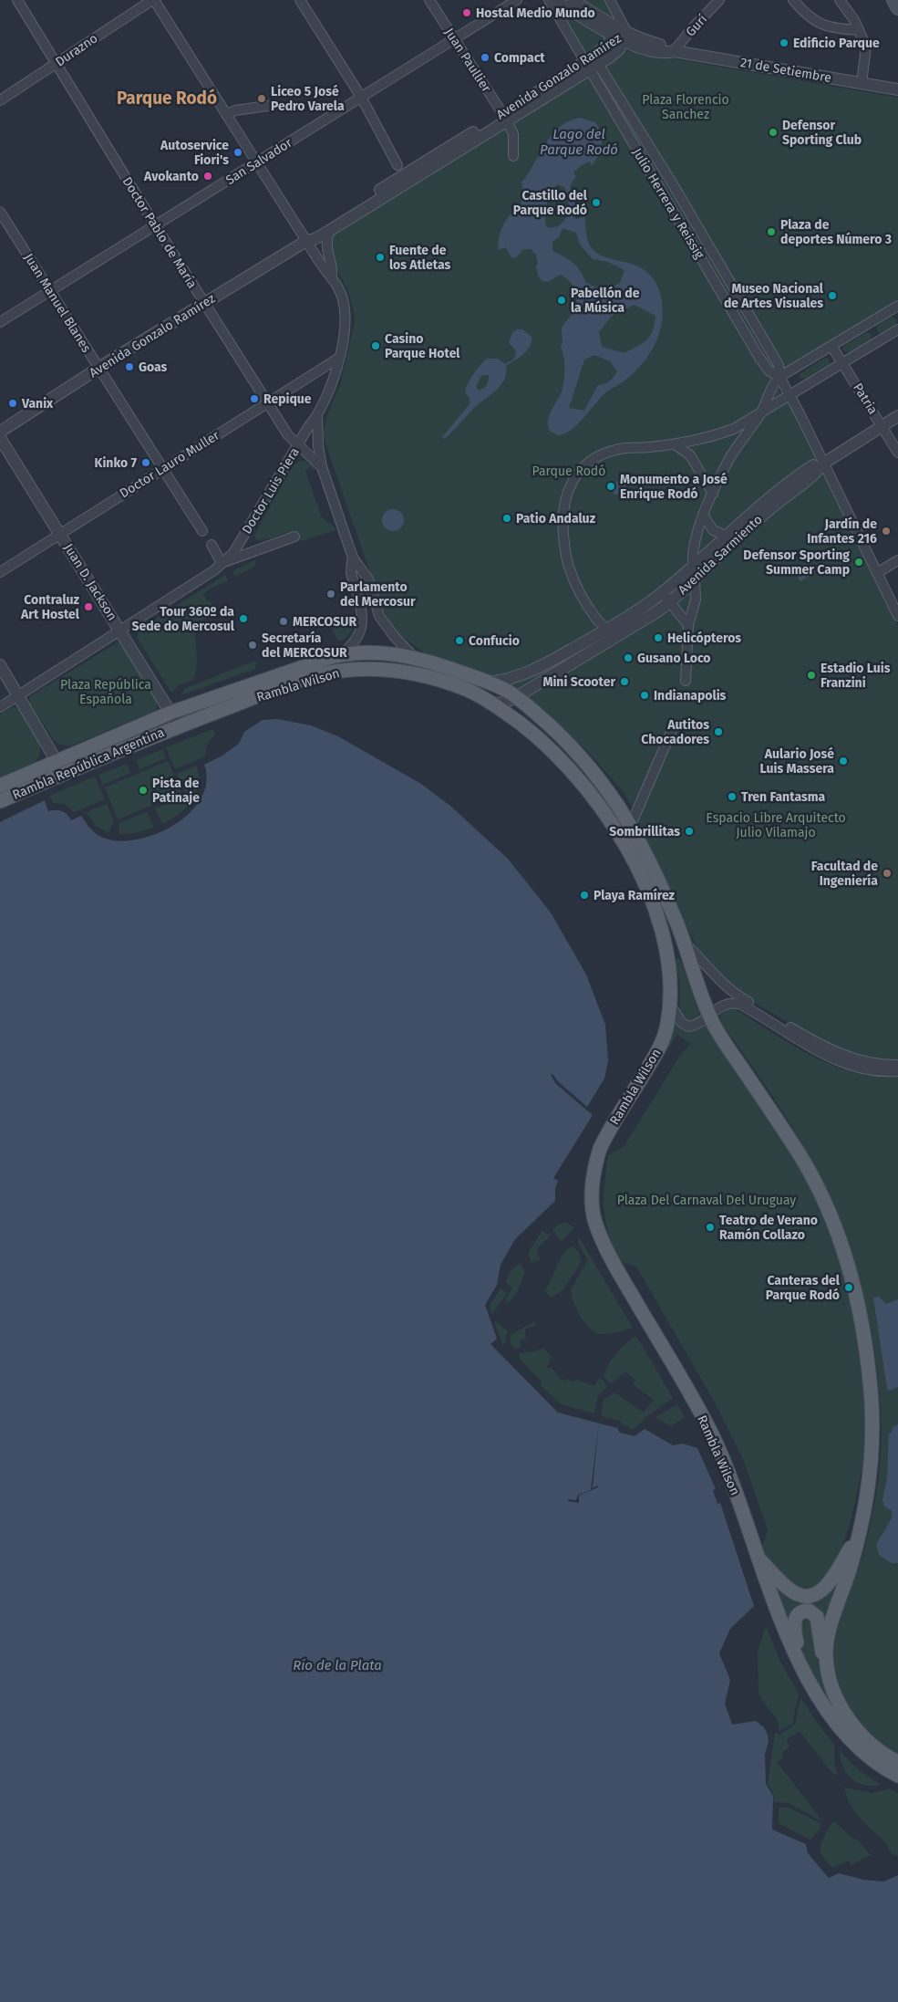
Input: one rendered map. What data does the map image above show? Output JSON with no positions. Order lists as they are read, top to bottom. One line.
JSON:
{"streets":{"main road":["Rambla Wilson","Rambla República Argentina"],"street":["Gurí","Durazno","Juan Paullier","21 de Setiembre","Avenida Gonzalo Ramírez","San Salvador","Julio Herrera y Reissig","Doctor Pablo de María","Juan Manuel Blanes","Patria","Doctor Lauro Muller","Doctor Luis Piera","Avenida Sarmiento","Juan D. Jackson"]},"crossings":[["Gurí","21 de Setiembre"],["Durazno","Doctor Pablo de María"],["Juan Paullier","Avenida Gonzalo Ramírez"],["Juan Paullier","San Salvador"],["21 de Setiembre","Avenida Gonzalo Ramírez"],["Avenida Gonzalo Ramírez","Julio Herrera y Reissig"],["Avenida Gonzalo Ramírez","Doctor Pablo de María"],["Avenida Gonzalo Ramírez","Juan Manuel Blanes"],["San Salvador","Doctor Pablo de María"],["San Salvador","Juan Manuel Blanes"],["Julio Herrera y Reissig","Avenida Sarmiento"],["Doctor Pablo de María","Doctor Lauro Muller"],["Doctor Pablo de María","Doctor Luis Piera"],["Juan Manuel Blanes","Doctor Lauro Muller"],["Patria","Avenida Sarmiento"],["Doctor Lauro Muller","Doctor Luis Piera"],["Doctor Lauro Muller","Juan D. Jackson"],["Doctor Luis Piera","Juan D. Jackson"],["Avenida Sarmiento","Rambla Wilson"],["Juan D. Jackson","Rambla Wilson"],["Juan D. Jackson","Rambla República Argentina"],["Rambla Wilson","Rambla República Argentina"]],"districts":["Parque Rodó"],"water":["Lago del Parque Rodó","Río de la Plata"],"parks":["Plaza Florencio Sanchez","Parque Rodó","Plaza República Española","Espacio Libre Arquitecto Julio Vilamajo","Plaza Del Carnaval Del Uruguay"],"places":["Hostal Medio Mundo","Edificio Parque","Compact","Liceo 5 José Pedro Varela","Defensor Sporting Club","Autoservice Fiori's","Avokanto","Castillo del Parque Rodó","Plaza de deportes Número 3","Fuente de los Atletas","Museo Nacional de Artes Visuales","Pabellón de la Música","Casino Parque Hotel","Goas","Repique","Vanix","Kinko 7","Monumento a José Enrique Rodó","Patio Andaluz","Jardín de Infantes 216","Defensor Sporting Summer Camp","Parlamento del Mercosur","Contraluz Art Hostel","Tour 360º da Sede do Mercosul","MERCOSUR","Helicópteros","Confucio","Secretaría del MERCOSUR","Gusano Loco","Estadio Luis Franzini","Mini Scooter","Indianapolis","Autitos Chocadores","Aulario José Luis Massera","Pista de Patinaje","Tren Fantasma","Sombrillitas","Facultad de Ingeniería","Playa Ramírez","Teatro de Verano Ramón Collazo","Canteras del Parque Rodó"]}
